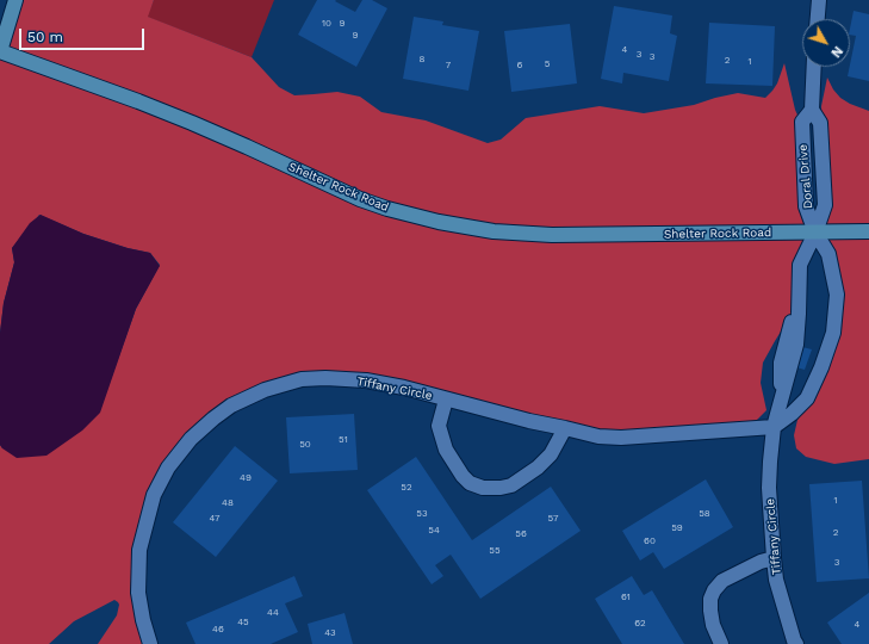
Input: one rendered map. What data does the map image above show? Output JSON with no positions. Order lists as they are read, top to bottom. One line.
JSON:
{"streets":{"main road":["Shelter Rock Road"],"street":["Doral Drive","Tiffany Circle"]},"crossings":[["Doral Drive","Shelter Rock Road"],["Doral Drive","Tiffany Circle"],["Shelter Rock Road","Tiffany Circle"]],"house_numbers":["10","9","9","4","3","3","8","2","1","5","7","6","51","50","49","52","1","48","53","58","47","57","59","54","2","56","60","55","3","61","44","45","62","4","46","43"],"scale_bar":"50 m","north":"bottom right"}
